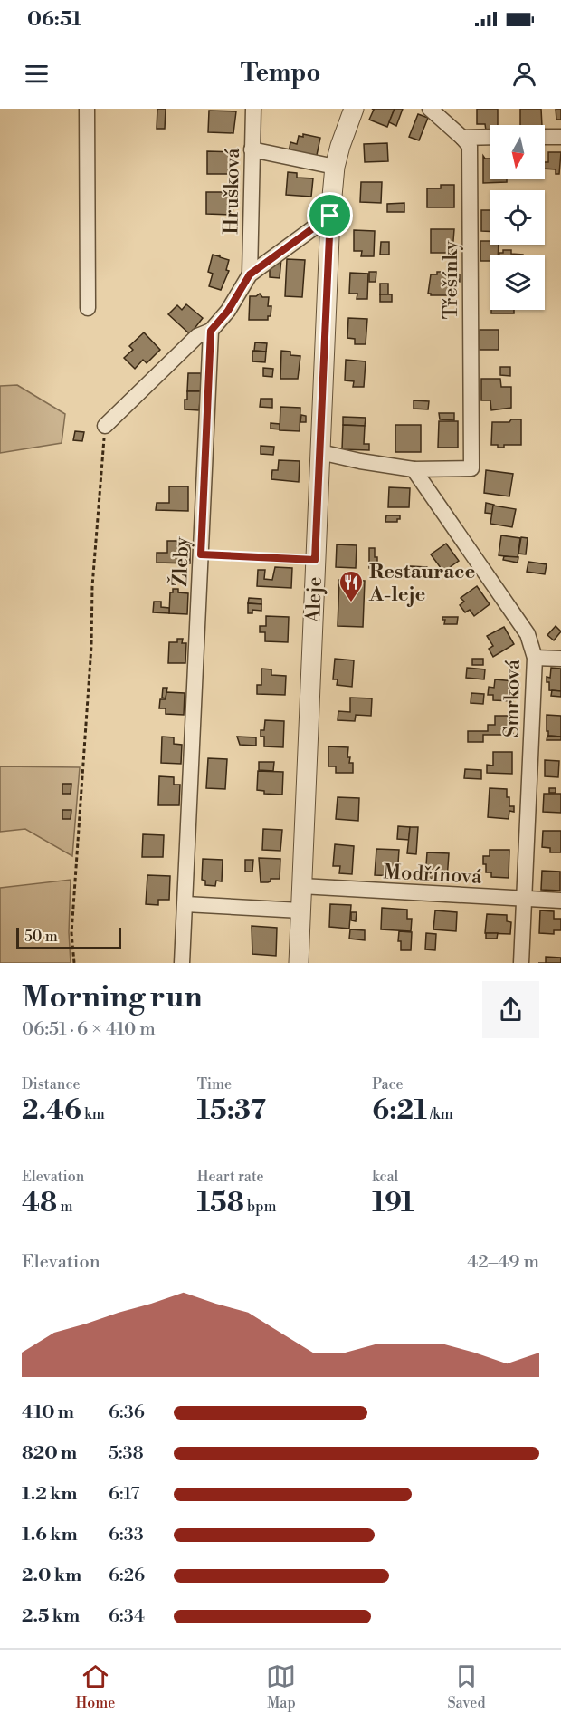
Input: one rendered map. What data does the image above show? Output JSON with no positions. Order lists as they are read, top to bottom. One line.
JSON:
{"streets":{"street":["Hrušková","Třešínky","Žleby","Aleje","Smrková","Modřínová"]},"crossings":[["Třešínky","Smrková"],["Aleje","Modřínová"],["Smrková","Modřínová"]],"places":{"restaurant":["Restaurace A-leje"]},"scale_bar":"50 m","north":"bottom","page":{"status":"06:51","header":"Tempo","scale":"50 m","heading":["Morning run","06:51 · 6 × 410 m"],"stats":[["Distance","2.46 km"],["Time","15:37"],["Pace","6:21 /km"],["Elevation","48 m"],["Heart rate","158 bpm"],["kcal","191"]],"chart":["Elevation","42–49 m"],"list":[{"name":"410 m","note":"6:36"},{"name":"820 m","note":"5:38"},{"name":"1.2 km","note":"6:17"},{"name":"1.6 km","note":"6:33"},{"name":"2.0 km","note":"6:26"},{"name":"2.5 km","note":"6:34"}],"tabs":["Home","Map","Saved"]}}
